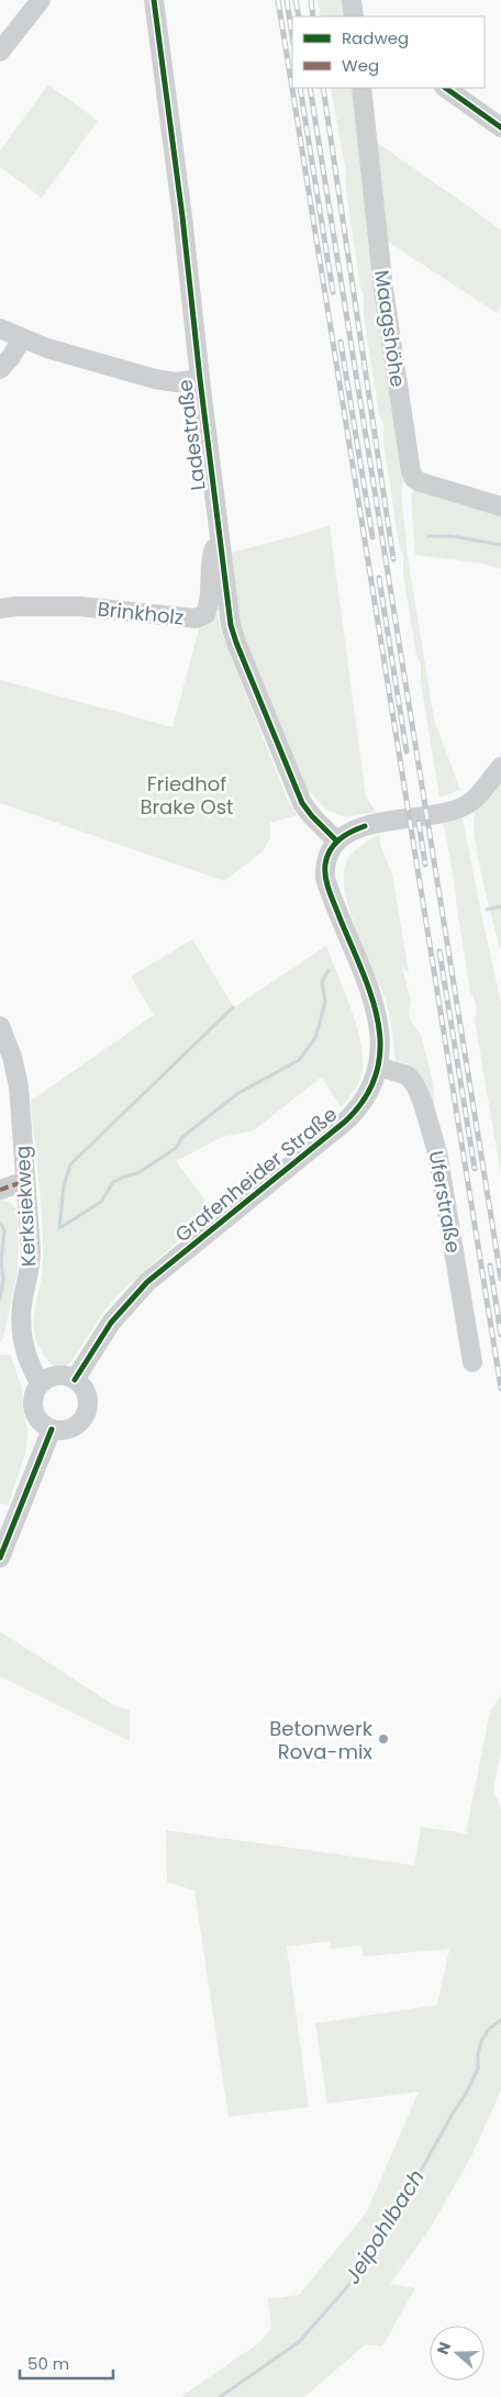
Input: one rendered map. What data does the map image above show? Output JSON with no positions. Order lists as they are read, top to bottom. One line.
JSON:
{"streets":{"street":["Maagshöhe","Ladestraße","Brinkholz","Grafenheider Straße","Uferstraße","Kerksiekweg"]},"crossings":[["Ladestraße","Brinkholz"],["Ladestraße","Grafenheider Straße"],["Grafenheider Straße","Uferstraße"],["Grafenheider Straße","Kerksiekweg"]],"water":["Jeipohlbach"],"parks":["Friedhof Brake Ost"],"places":["Betonwerk Rova-mix"],"legend":["Radweg","Weg"],"scale_bar":"50 m","north":"left"}
